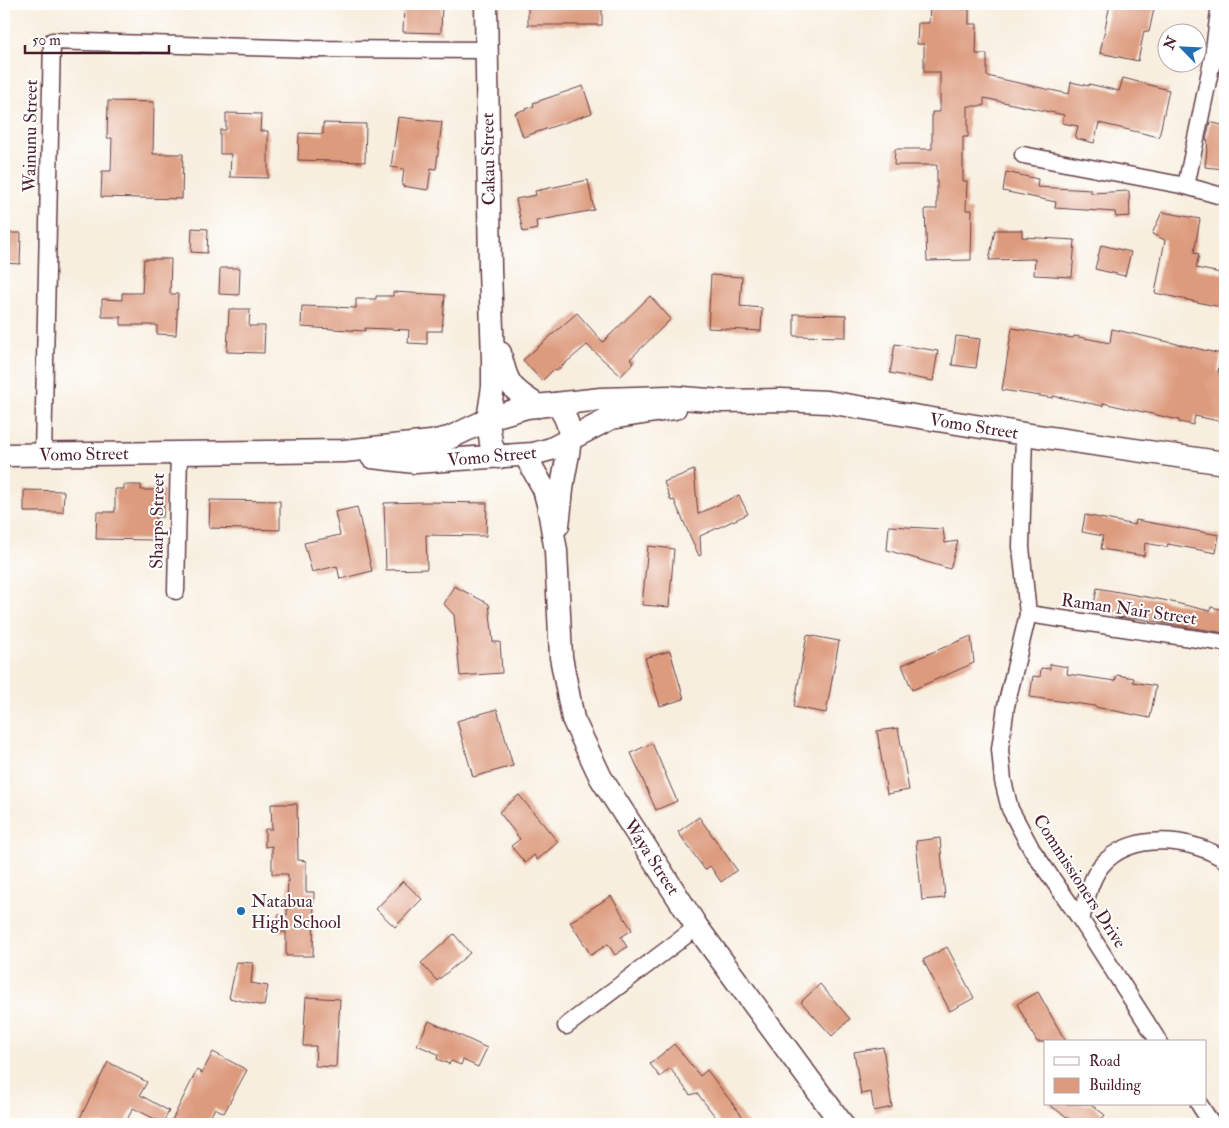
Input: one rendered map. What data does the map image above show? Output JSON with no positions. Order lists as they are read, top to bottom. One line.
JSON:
{"streets":{"main road":["Cakau Street","Vomo Street","Waya Street"],"street":["Wainunu Street","Sharps Street","Raman Nair Street","Commissioners Drive"]},"crossings":[["Wainunu Street","Cakau Street"],["Wainunu Street","Vomo Street"],["Cakau Street","Vomo Street"],["Vomo Street","Sharps Street"],["Vomo Street","Waya Street"],["Vomo Street","Commissioners Drive"],["Raman Nair Street","Commissioners Drive"]],"places":["Natabua High School"],"legend":["Road","Building"],"scale_bar":"50 m","north":"top left"}
